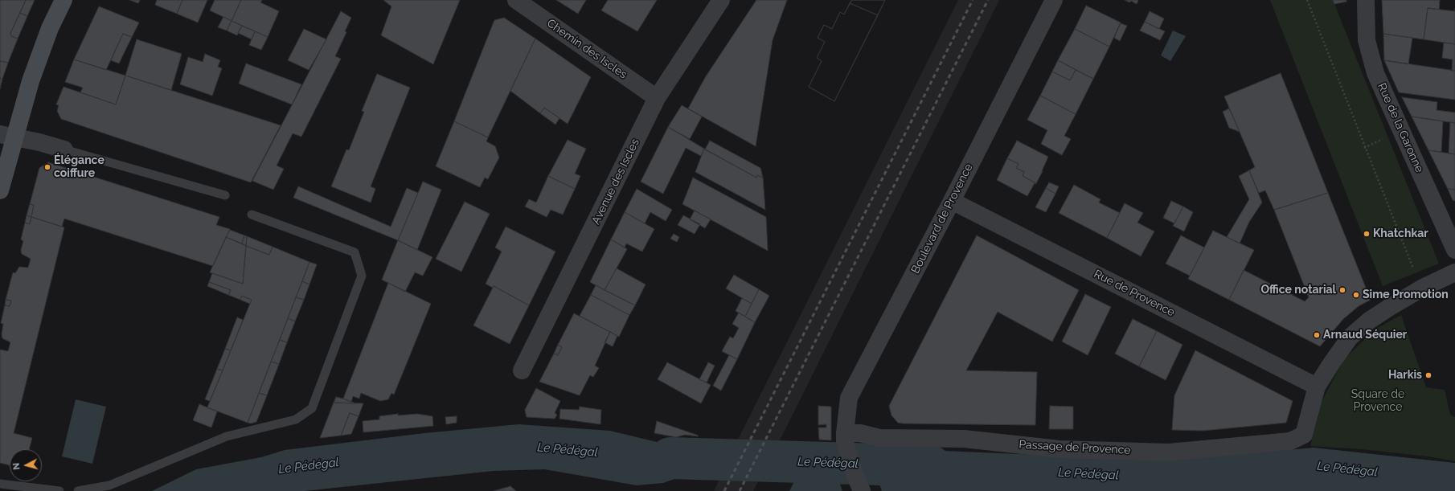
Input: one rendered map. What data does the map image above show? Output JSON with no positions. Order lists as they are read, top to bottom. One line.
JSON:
{"streets":{"street":["Chemin des Iscles","Rue de la Garonne","Avenue des Iscles","Boulevard de Provence","Rue de Provence","Passage de Provence"]},"crossings":[["Chemin des Iscles","Avenue des Iscles"],["Boulevard de Provence","Rue de Provence"],["Boulevard de Provence","Passage de Provence"],["Rue de Provence","Passage de Provence"]],"water":["Le Pédégal"],"parks":["Square de Provence"],"places":["Élégance coiffure","Khatchkar","Office notarial","Sime Promotion","Arnaud Séquier","Harkis"],"north":"left"}
